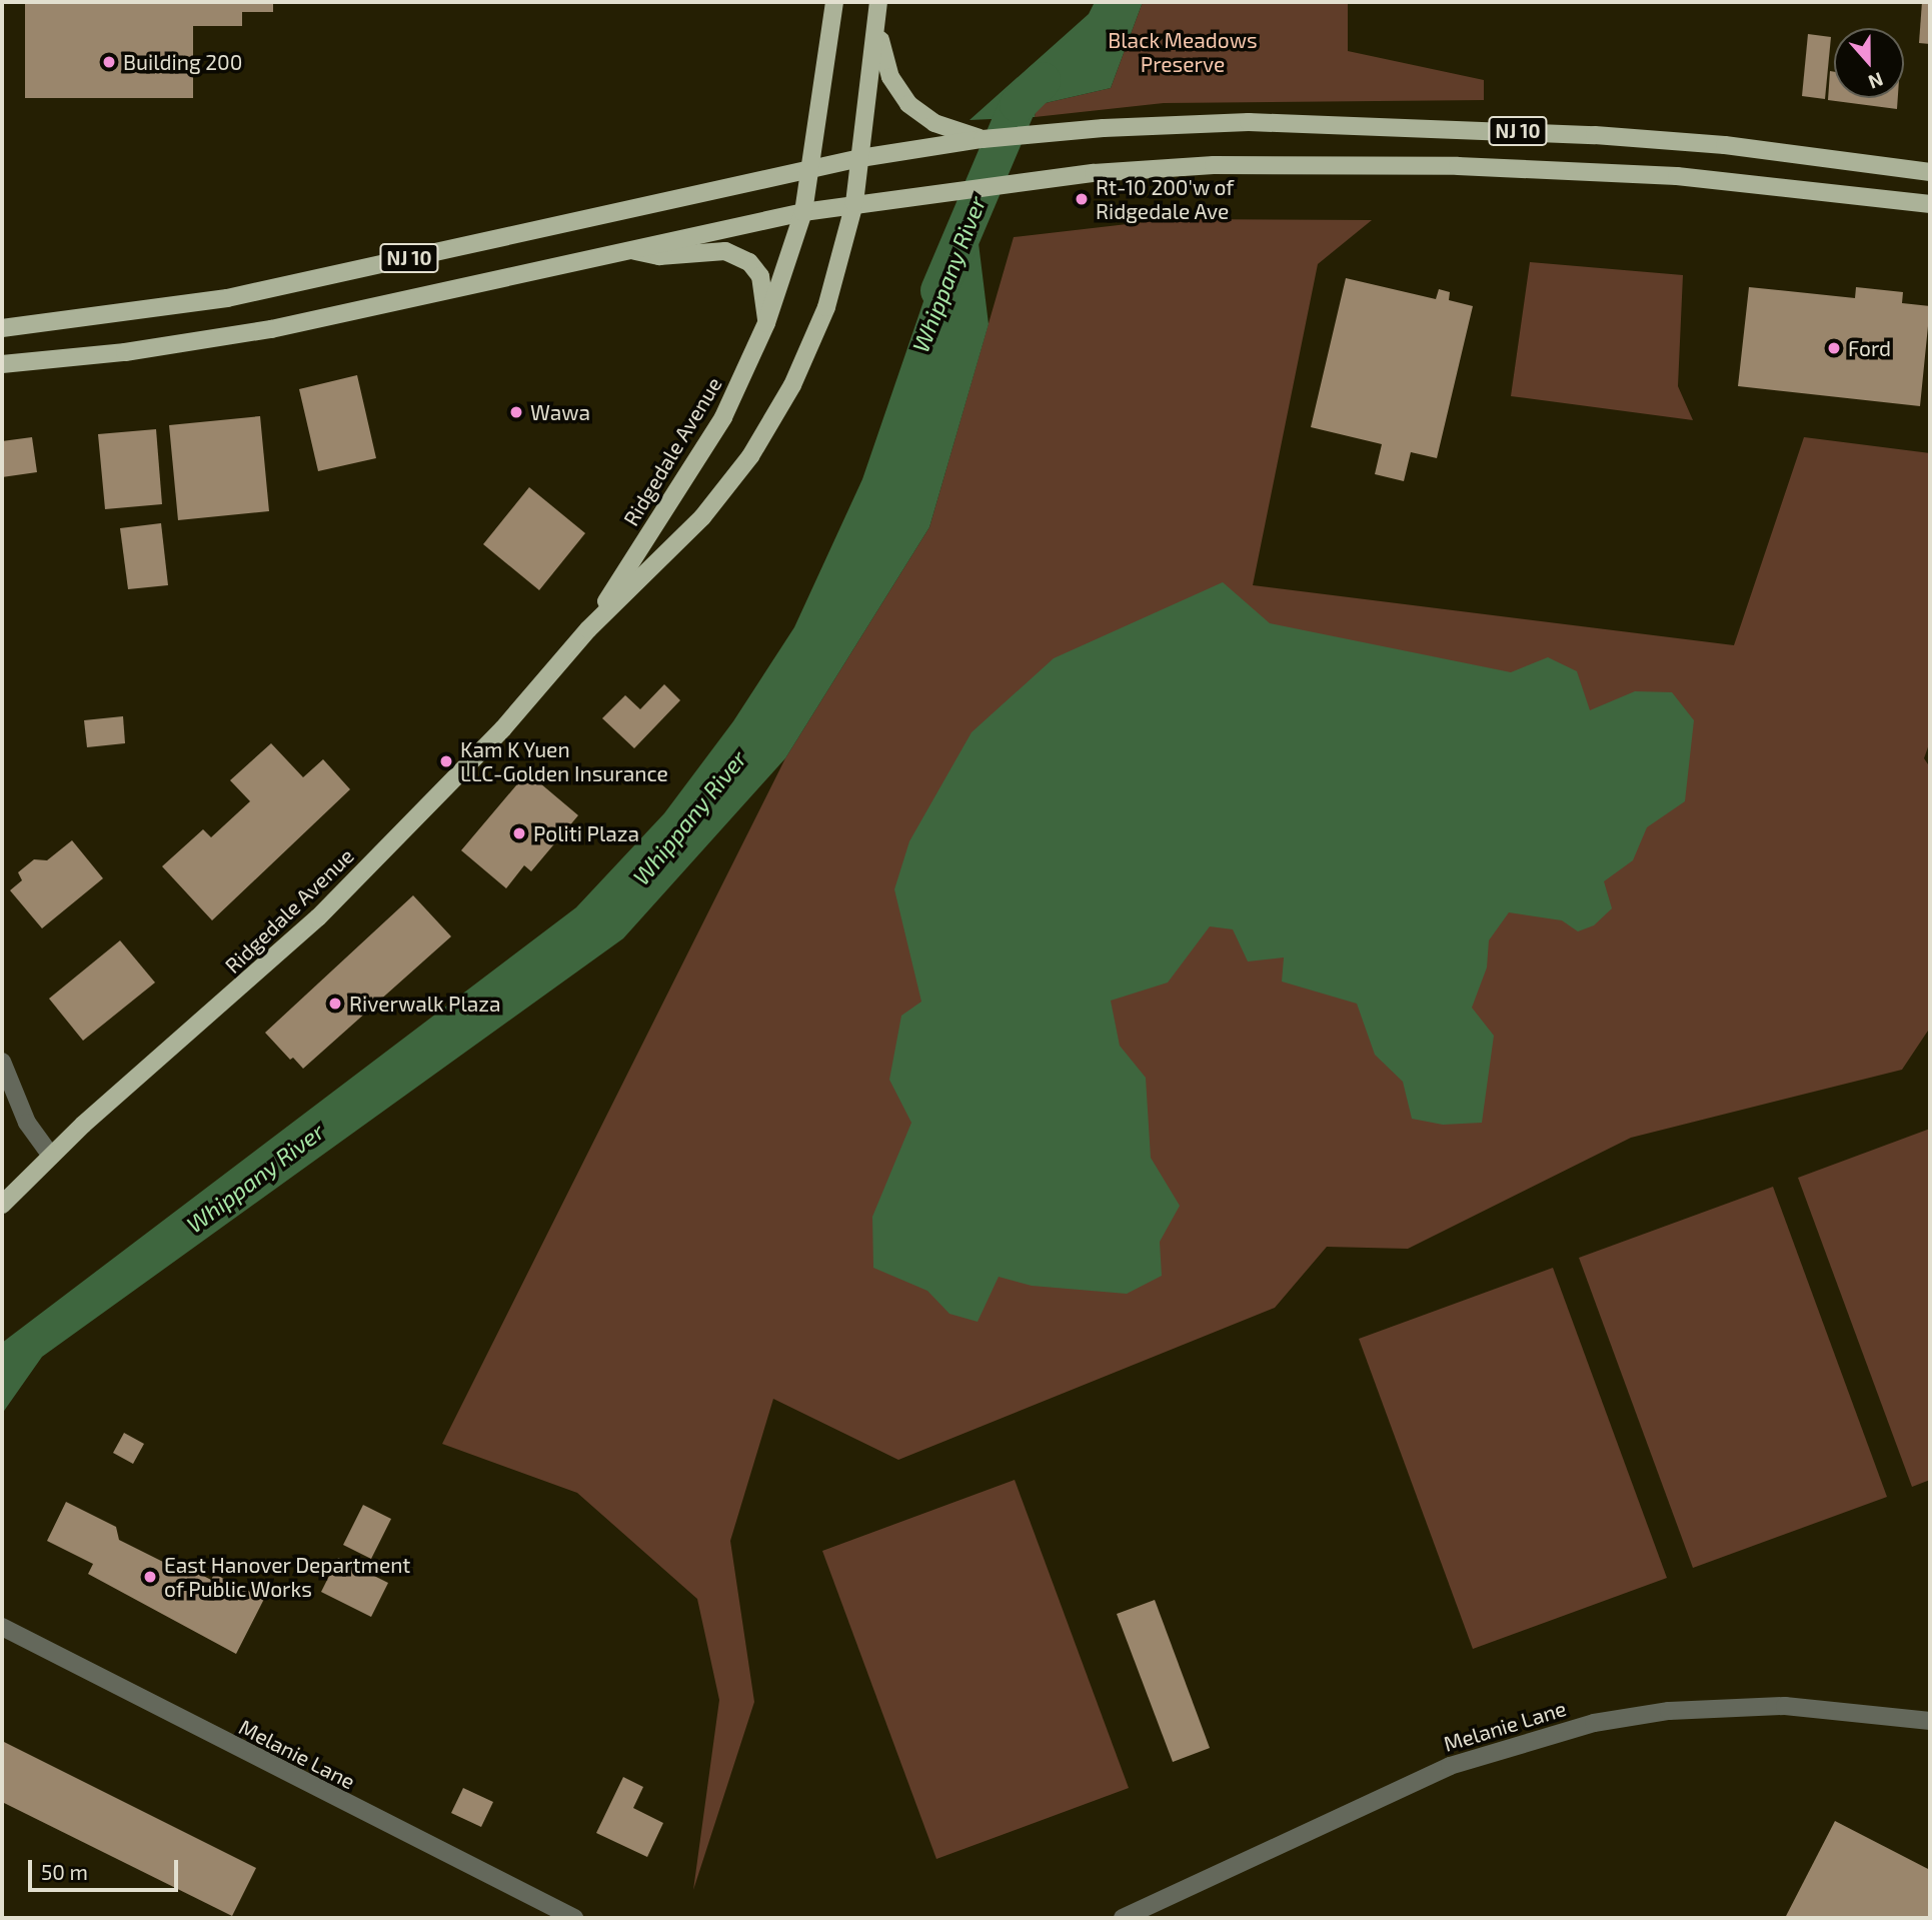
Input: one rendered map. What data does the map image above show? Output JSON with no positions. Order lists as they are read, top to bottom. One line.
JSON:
{"streets":{"main road":["NJ 10","Ridgedale Avenue"],"street":["Melanie Lane"]},"crossings":[["NJ 10","Ridgedale Avenue"]],"water":["Whippany River"],"parks":["Black Meadows Preserve"],"places":["Building 200","Rt-10 200'w of Ridgedale Ave","Ford","Wawa","Kam K Yuen LLC-Golden Insurance","Politi Plaza","Riverwalk Plaza","East Hanover Department of Public Works"],"scale_bar":"50 m","north":"bottom"}
